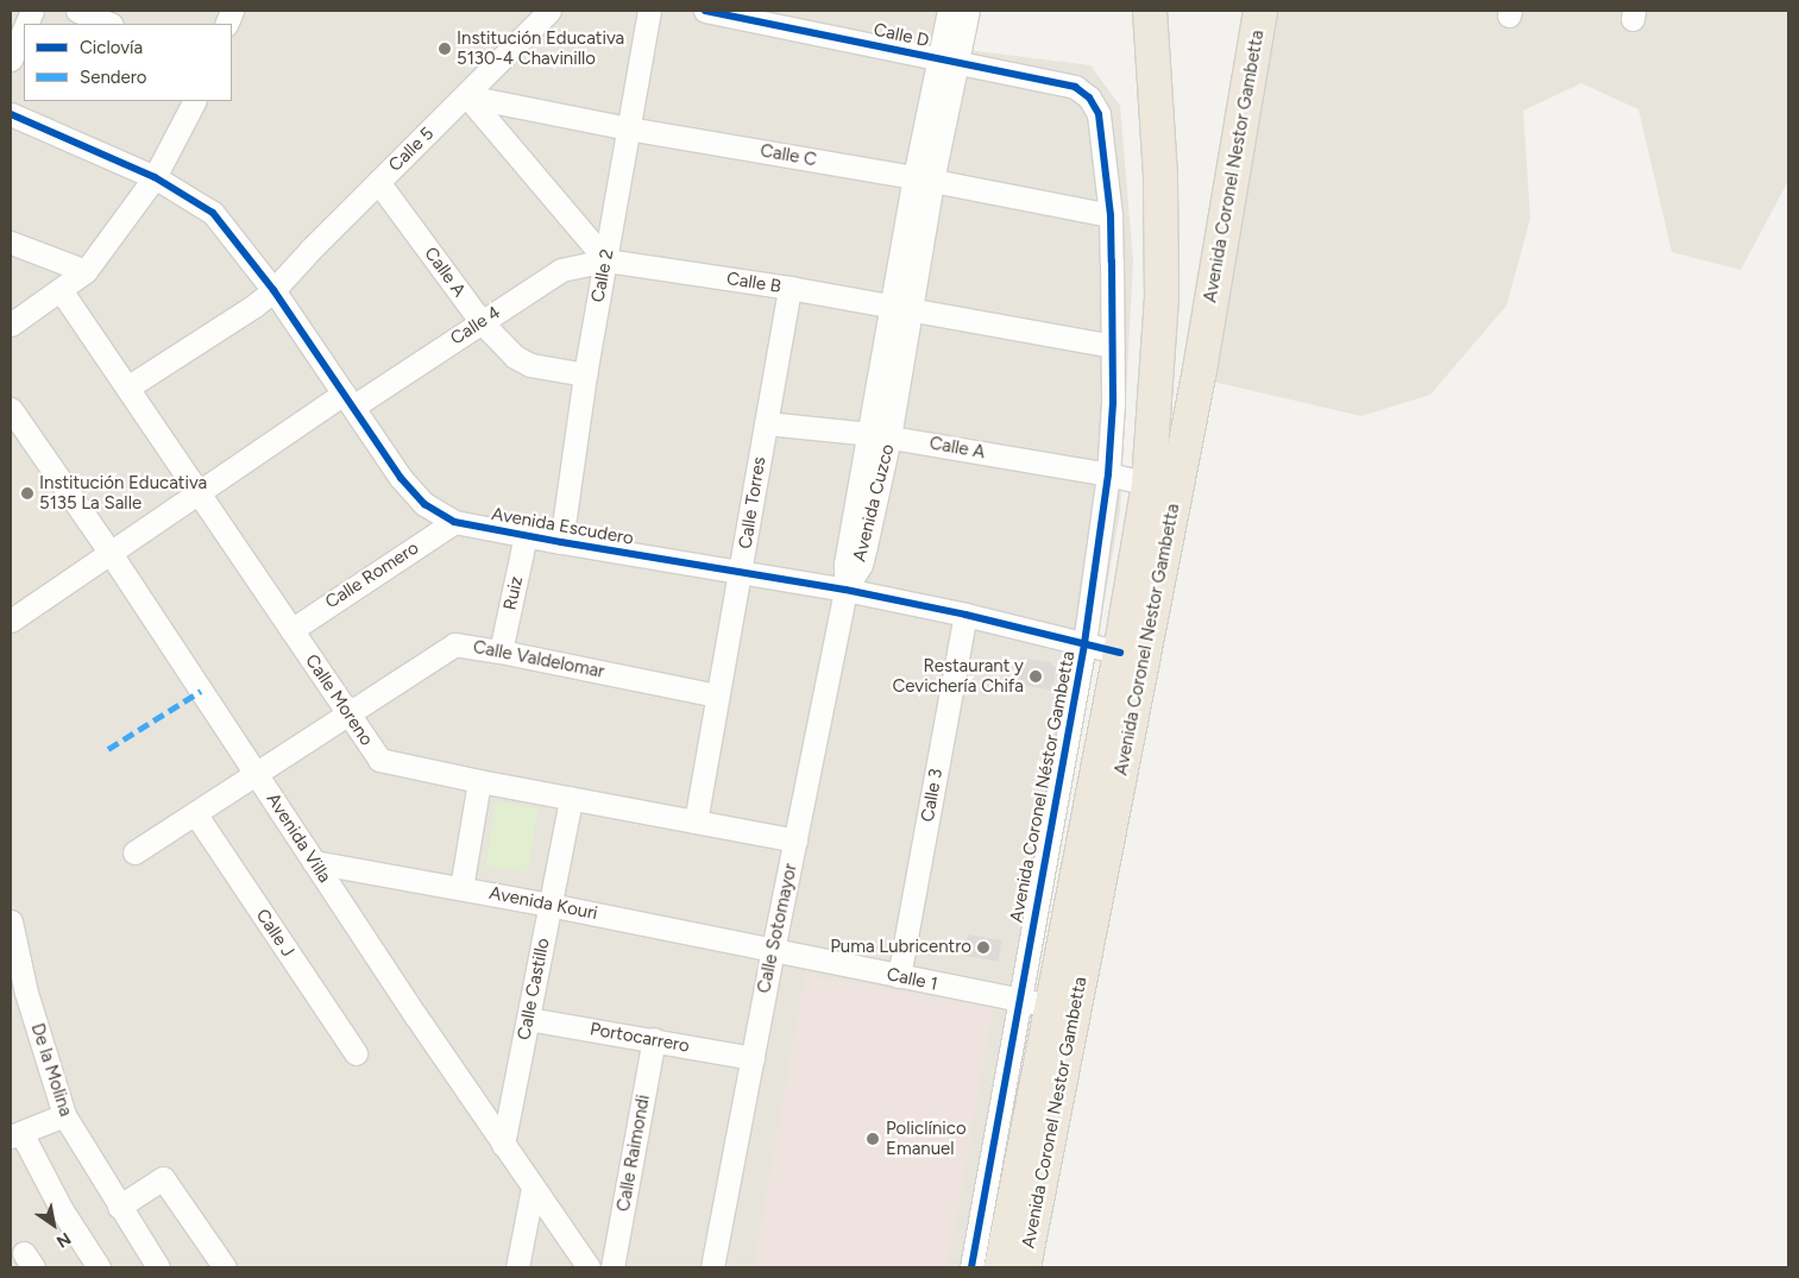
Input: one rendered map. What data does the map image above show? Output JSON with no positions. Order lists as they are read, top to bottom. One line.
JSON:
{"streets":{"highway":["Avenida Coronel Nestor Gambetta"],"street":["Calle D","Calle 5","Calle C","Calle A","Calle 2","Calle B","Calle 4","Calle Torres","Avenida Cuzco","Avenida Escudero","Calle Romero","Ruiz","Calle Valdelomar","Calle Moreno","Avenida Coronel Néstor Gambetta","Calle 3","Avenida Villa","Avenida Kouri","Calle Sotomayor","Calle J","Calle 1","Calle Castillo","Portocarrero","De la Molina","Calle Raimondi"]},"crossings":[["Calle D","Avenida Cuzco"],["Calle D","Avenida Coronel Néstor Gambetta"],["Calle 5","Calle C"],["Calle 5","Calle A"],["Calle 5","Avenida Escudero"],["Calle 5","Calle Moreno"],["Calle C","Calle 2"],["Calle C","Avenida Cuzco"],["Calle C","Avenida Coronel Néstor Gambetta"],["Avenida Coronel Nestor Gambetta","Calle A"],["Avenida Coronel Nestor Gambetta","Avenida Escudero"],["Avenida Coronel Nestor Gambetta","Calle 1"],["Calle A","Calle 2"],["Calle A","Calle 4"],["Calle A","Calle Torres"],["Calle A","Avenida Cuzco"],["Calle A","Avenida Coronel Néstor Gambetta"],["Calle 2","Calle B"],["Calle 2","Calle 4"],["Calle 2","Avenida Escudero"],["Calle B","Calle 4"],["Calle B","Calle Torres"],["Calle B","Avenida Cuzco"],["Calle B","Avenida Coronel Néstor Gambetta"],["Calle 4","Avenida Escudero"],["Calle 4","Calle Moreno"],["Calle 4","Avenida Villa"],["Calle Torres","Avenida Escudero"],["Calle Torres","Calle Valdelomar"],["Calle Torres","Calle Moreno"],["Avenida Cuzco","Avenida Escudero"],["Avenida Cuzco","Calle Sotomayor"],["Avenida Escudero","Calle Romero"],["Avenida Escudero","Ruiz"],["Avenida Escudero","Avenida Coronel Néstor Gambetta"],["Avenida Escudero","Calle 3"],["Avenida Escudero","Calle Sotomayor"],["Calle Romero","Calle Moreno"],["Ruiz","Calle Valdelomar"],["Calle Valdelomar","Calle Moreno"],["Calle Valdelomar","Avenida Villa"],["Calle Valdelomar","Calle J"],["Calle Moreno","Calle Sotomayor"],["Calle Moreno","Calle Castillo"],["Avenida Coronel Néstor Gambetta","Calle 1"],["Calle 3","Calle 1"],["Avenida Villa","Avenida Kouri"],["Avenida Villa","Calle Castillo"],["Avenida Kouri","Calle Sotomayor"],["Avenida Kouri","Calle 1"],["Avenida Kouri","Calle Castillo"],["Calle Sotomayor","Calle 1"],["Calle Sotomayor","Portocarrero"],["Calle Castillo","Portocarrero"],["Portocarrero","Calle Raimondi"]],"places":["Institución Educativa 5130-4 Chavinillo","Institución Educativa 5135 La Salle","Restaurant y Cevichería Chifa","Puma Lubricentro","Policlínico Emanuel"],"legend":["Ciclovía","Sendero"],"north":"bottom right"}
